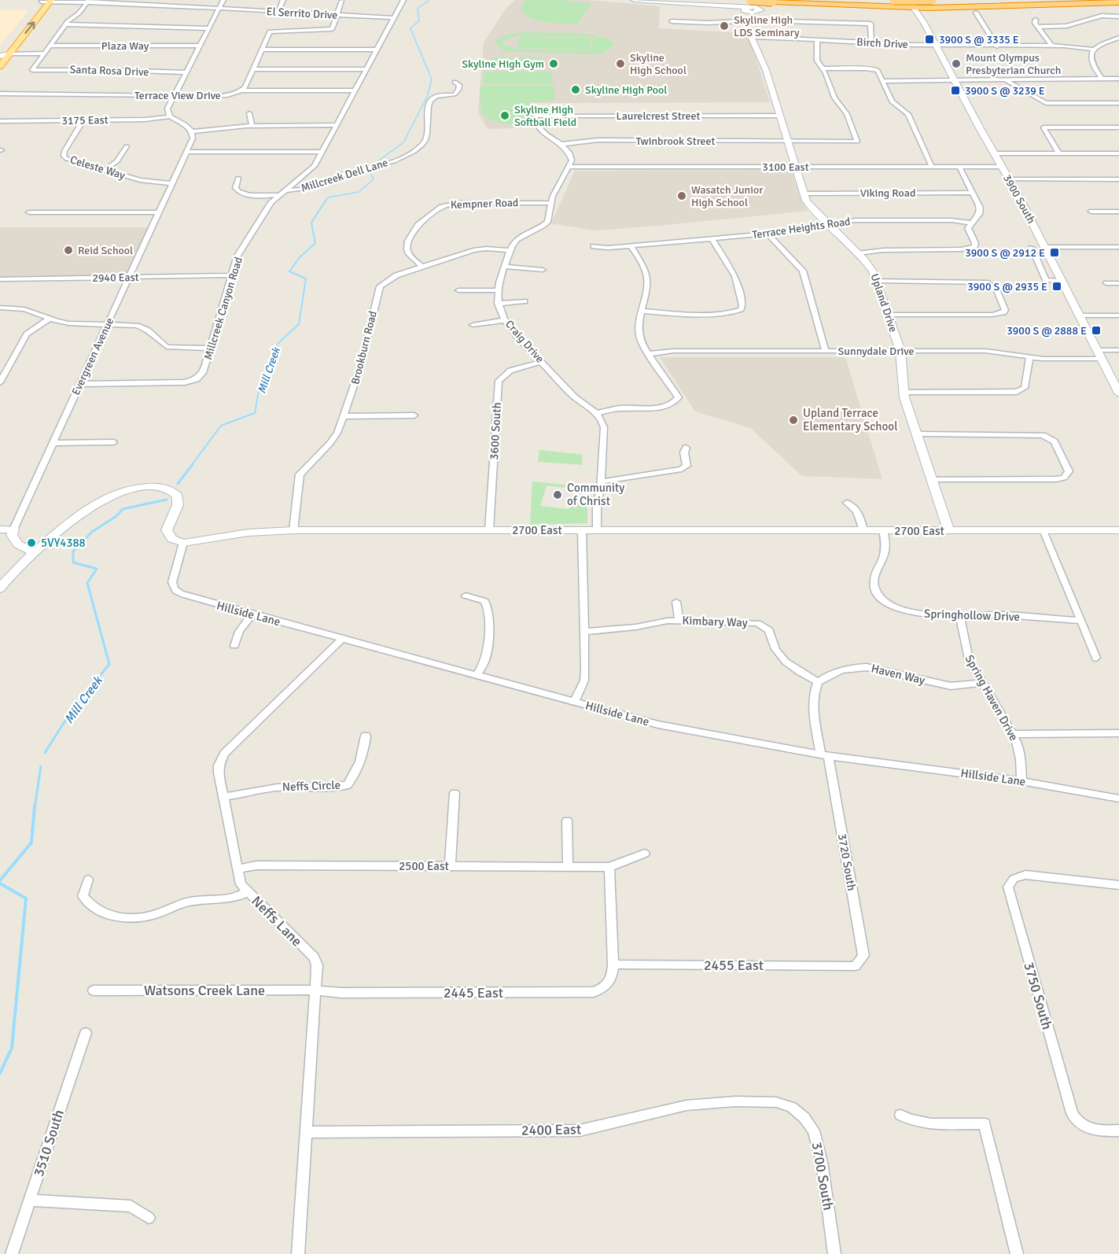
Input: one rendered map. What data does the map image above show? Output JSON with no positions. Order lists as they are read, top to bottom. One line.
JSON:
{"streets":{"street":["El Serrito Drive","Birch Drive","Plaza Way","Santa Rosa Drive","Terrace View Drive","Laurelcrest Street","3175 East","Twinbrook Street","3100 East","Celeste Way","Millcreek Dell Lane","Viking Road","3900 South","Kempner Road","Terrace Heights Road","2940 East","Upland Drive","Millcreek Canyon Road","Craig Drive","Brookburn Road","Sunnydale Drive","Evergreen Avenue","3600 South","2700 East","Hillside Lane","Springhollow Drive","Kimbary Way","Haven Way","Spring Haven Drive","Neffs Circle","3720 South","2500 East","Neffs Lane","2455 East","Watsons Creek Lane","2445 East","3750 South","2400 East","3510 South","3700 South"]},"crossings":[["El Serrito Drive","Millcreek Canyon Road"],["Birch Drive","3900 South"],["Birch Drive","Upland Drive"],["Terrace View Drive","Millcreek Canyon Road"],["Laurelcrest Street","Twinbrook Street"],["Laurelcrest Street","Upland Drive"],["3175 East","Celeste Way"],["Twinbrook Street","Upland Drive"],["3100 East","3900 South"],["3100 East","Upland Drive"],["3100 East","Craig Drive"],["Celeste Way","Evergreen Avenue"],["Millcreek Dell Lane","Millcreek Canyon Road"],["Viking Road","Upland Drive"],["3900 South","Sunnydale Drive"],["Kempner Road","Craig Drive"],["Kempner Road","Brookburn Road"],["Terrace Heights Road","Upland Drive"],["2940 East","Millcreek Canyon Road"],["2940 East","Evergreen Avenue"],["Upland Drive","Sunnydale Drive"],["Upland Drive","2700 East"],["Millcreek Canyon Road","Evergreen Avenue"],["Craig Drive","Brookburn Road"],["Craig Drive","3600 South"],["Brookburn Road","2700 East"],["3600 South","2700 East"],["2700 East","Hillside Lane"],["2700 East","Springhollow Drive"],["Hillside Lane","Spring Haven Drive"],["Hillside Lane","3720 South"],["Hillside Lane","Neffs Lane"],["Springhollow Drive","Spring Haven Drive"],["Kimbary Way","Haven Way"],["Haven Way","Spring Haven Drive"],["Neffs Circle","Neffs Lane"],["3720 South","2455 East"],["2500 East","Neffs Lane"],["Neffs Lane","Watsons Creek Lane"],["Neffs Lane","2445 East"],["Neffs Lane","2400 East"],["2455 East","2445 East"],["Watsons Creek Lane","2445 East"],["2400 East","3700 South"]],"water":["Mill Creek"],"places":{"other":["Skyline High LDS Seminary","Skyline High Gym","Skyline High School","Mount Olympus Presbyterian Church","Skyline High Pool","Skyline High Softball Field","Wasatch Junior High School","Reid School","Upland Terrace Elementary School","Community of Christ","5VY4388"],"transit":["3900 S @ 3335 E","3900 S @ 3239 E","3900 S @ 2912 E","3900 S @ 2935 E","3900 S @ 2888 E"]}}
